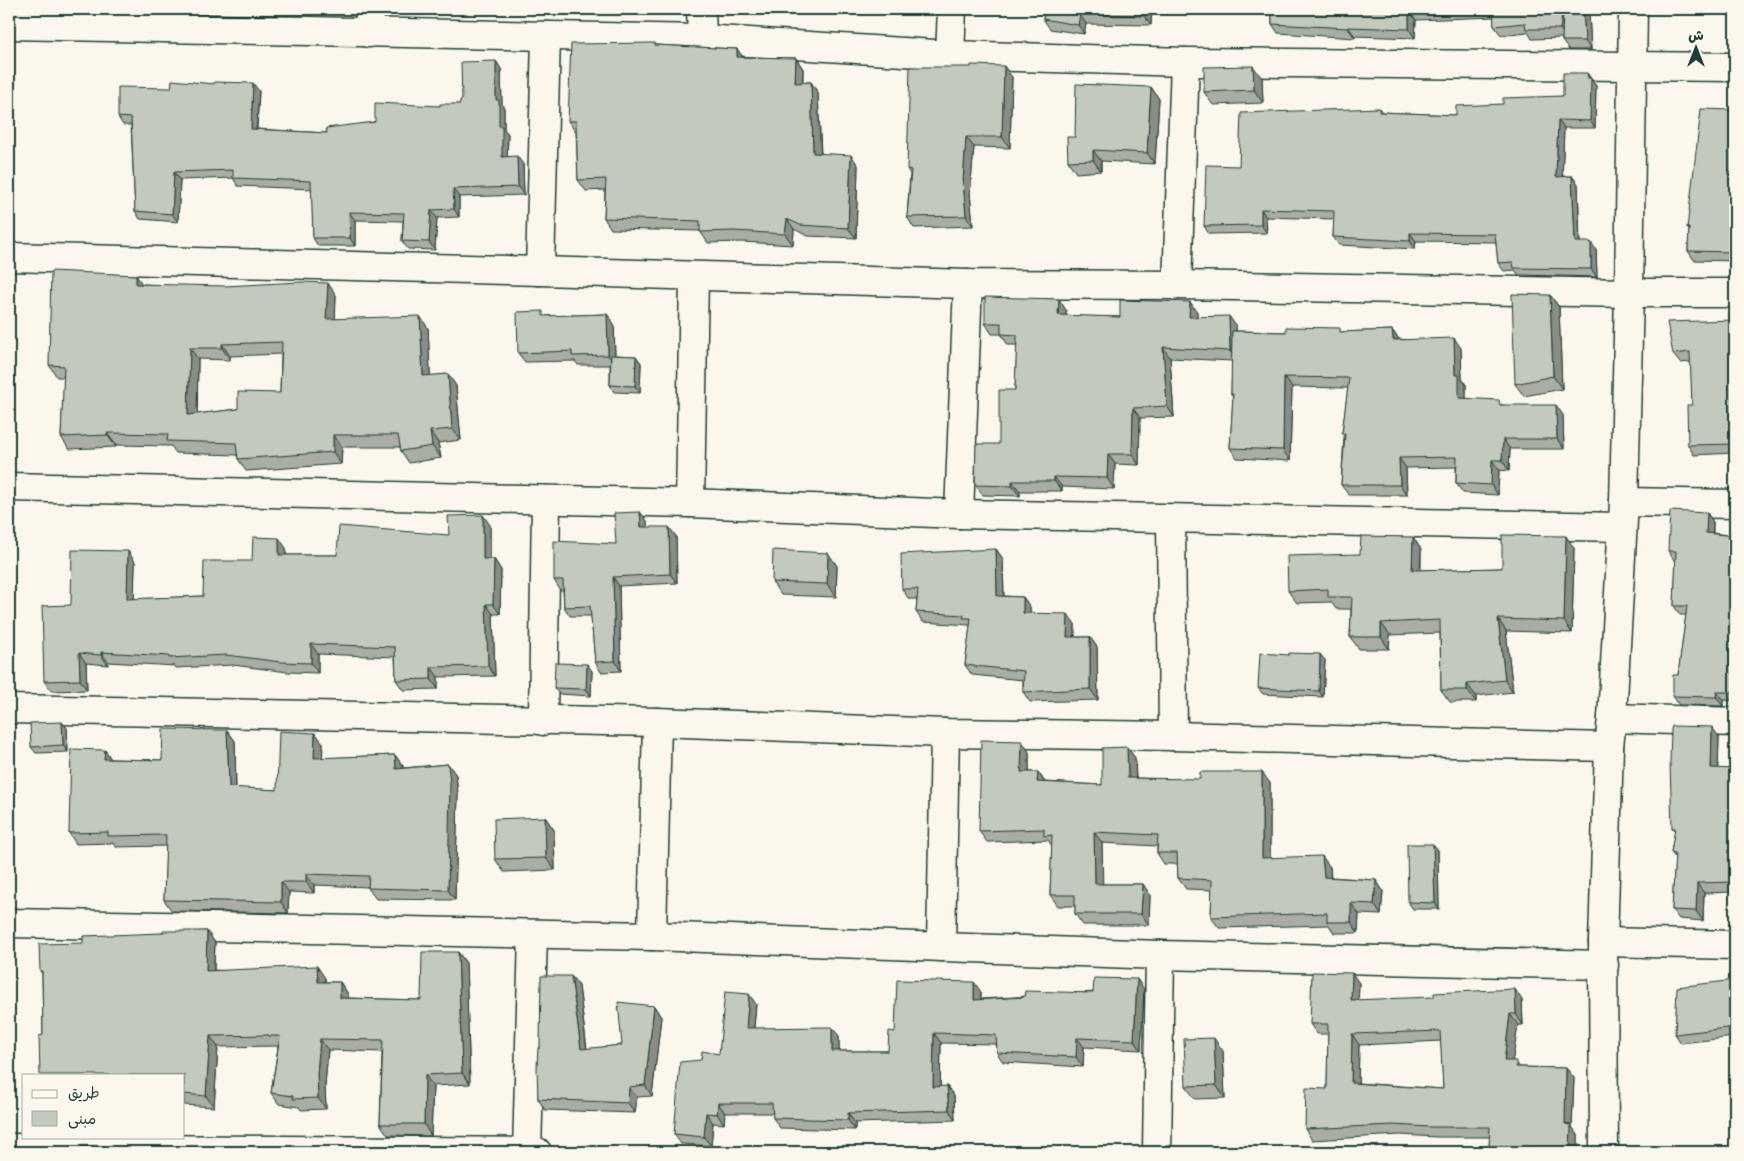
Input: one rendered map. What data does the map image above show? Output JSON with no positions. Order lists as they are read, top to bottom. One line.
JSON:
{"legend":["طريق","مبنى"],"north":"top"}
